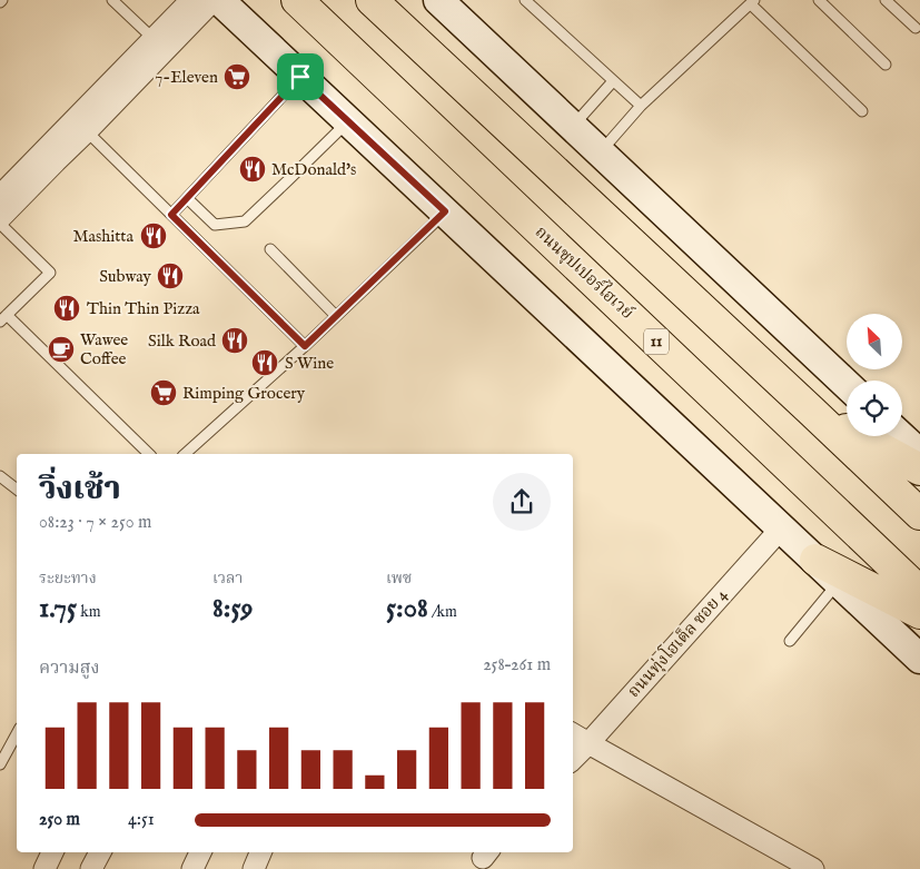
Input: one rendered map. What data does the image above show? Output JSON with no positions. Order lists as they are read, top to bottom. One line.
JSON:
{"streets":{"highway":["ถนนซุปเปอร์ไฮเวย์","11"],"street":["ถนนทุ่งโฮเต็ล ซอย 4"]},"places":{"supermarket":["7-Eleven","Rimping Grocery"],"restaurant":["McDonald's","Mashitta","Subway","Thin Thin Pizza","Silk Road","S Wine"],"cafe":["Wawee Coffee"]},"north":"top left","page":{"heading":["วิ่งเช้า","08:23 · 7 × 250 m"],"stats":[["ระยะทาง","1.75 km"],["เวลา","8:59"],["เพซ","5:08 /km"]],"chart":["ความสูง","258–261 m"],"list":[{"name":"250 m","note":"4:51"}]}}
